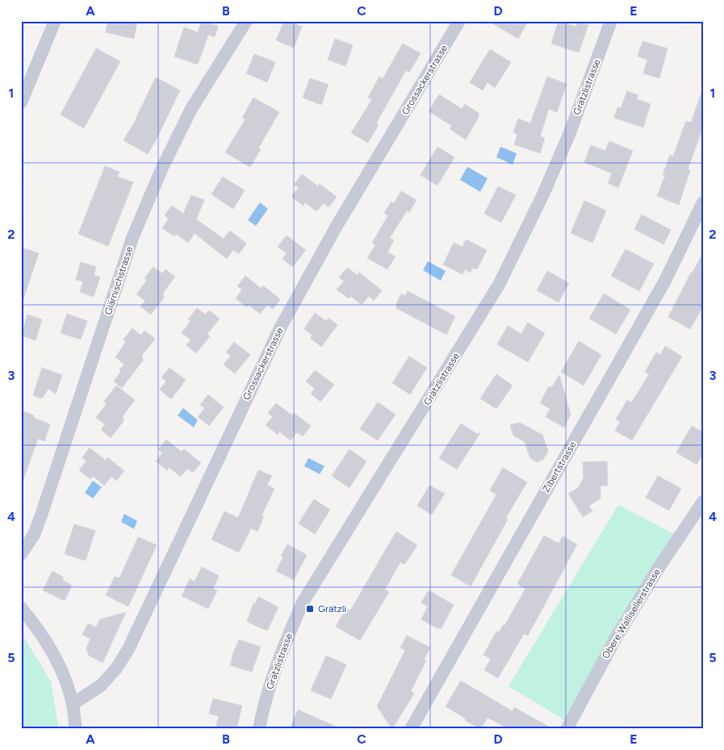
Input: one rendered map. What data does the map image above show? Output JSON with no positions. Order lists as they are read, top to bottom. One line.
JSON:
{"streets":{"street":["Grossackerstrasse","Grätzlistrasse","Glärnischstrasse","Zibertstrasse","Obere Wallisellerstrasse"]},"places":{"transit":["Grätzli"]},"grid":{"columns":["A","B","C","D","E"],"rows":["1","2","3","4","5"]}}
